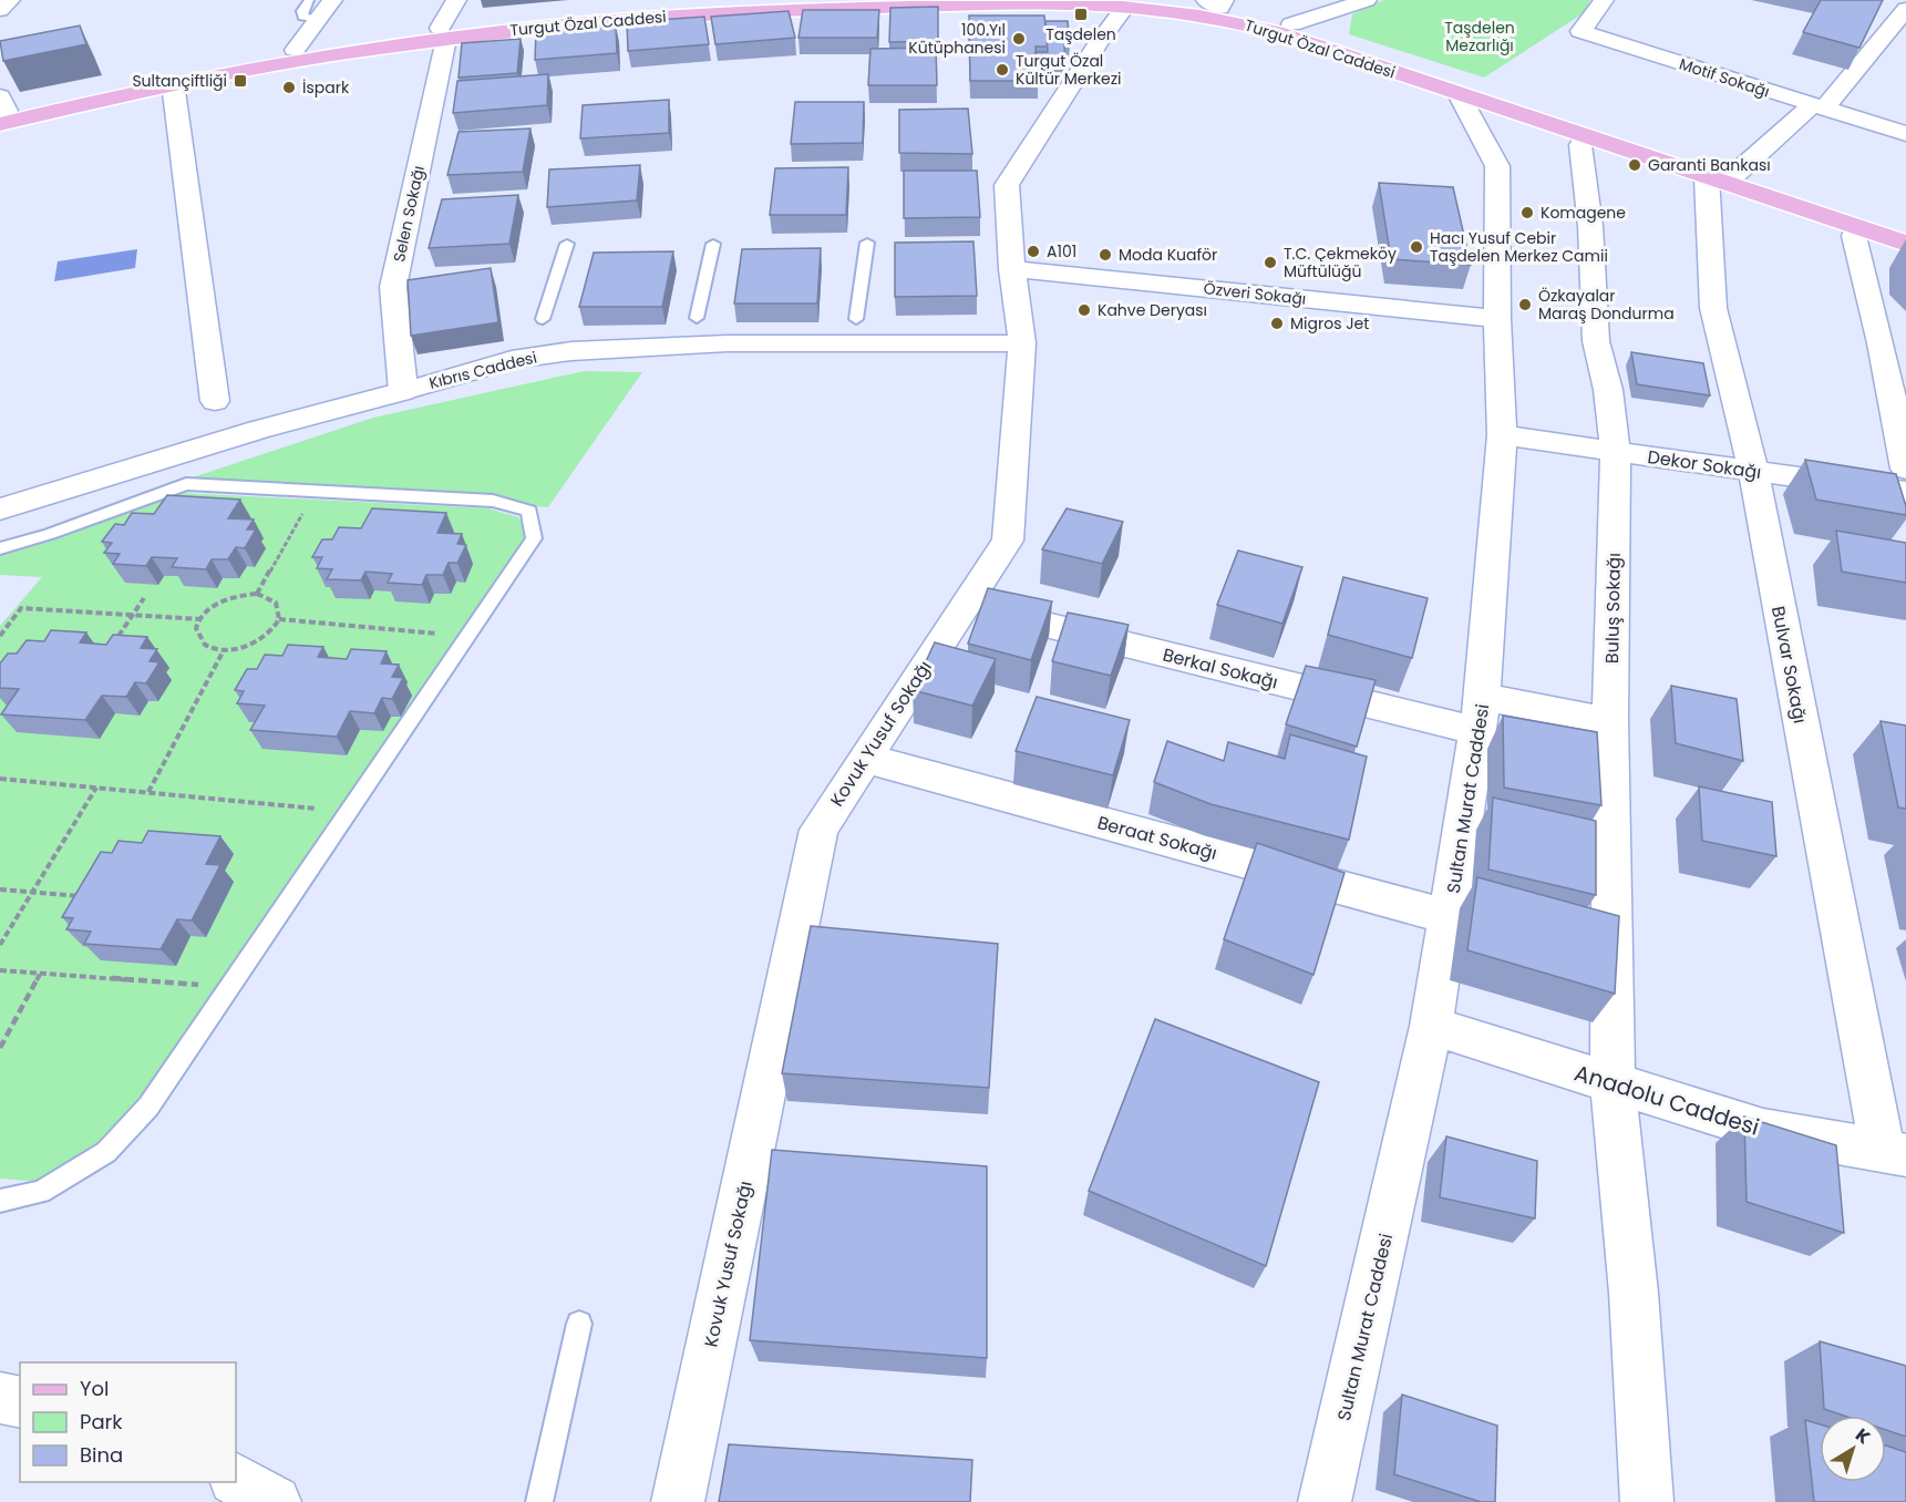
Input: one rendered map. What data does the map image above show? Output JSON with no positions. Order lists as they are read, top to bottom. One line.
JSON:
{"streets":{"main road":["Turgut Özal Caddesi"],"street":["Motif Sokağı","Selen Sokağı","Özveri Sokağı","Kıbrıs Caddesi","Dekor Sokağı","Buluş Sokağı","Bulvar Sokağı","Berkal Sokağı","Kovuk Yusuf Sokağı","Sultan Murat Caddesi","Beraat Sokağı","Anadolu Caddesi"]},"crossings":[["Turgut Özal Caddesi","Selen Sokağı"],["Turgut Özal Caddesi","Buluş Sokağı"],["Turgut Özal Caddesi","Bulvar Sokağı"],["Turgut Özal Caddesi","Kovuk Yusuf Sokağı"],["Turgut Özal Caddesi","Sultan Murat Caddesi"],["Selen Sokağı","Kıbrıs Caddesi"],["Özveri Sokağı","Kovuk Yusuf Sokağı"],["Özveri Sokağı","Sultan Murat Caddesi"],["Kıbrıs Caddesi","Kovuk Yusuf Sokağı"],["Dekor Sokağı","Buluş Sokağı"],["Dekor Sokağı","Bulvar Sokağı"],["Dekor Sokağı","Sultan Murat Caddesi"],["Buluş Sokağı","Berkal Sokağı"],["Buluş Sokağı","Anadolu Caddesi"],["Bulvar Sokağı","Anadolu Caddesi"],["Berkal Sokağı","Kovuk Yusuf Sokağı"],["Berkal Sokağı","Sultan Murat Caddesi"],["Kovuk Yusuf Sokağı","Beraat Sokağı"],["Sultan Murat Caddesi","Beraat Sokağı"],["Sultan Murat Caddesi","Anadolu Caddesi"]],"parks":["Taşdelen Mezarlığı"],"places":{"transit":["Taşdelen","Sultançiftliği"],"other":["100.Yıl Kütüphanesi","Turgut Özal Kültür Merkezi","İspark","Garanti Bankası","Komagene","Hacı Yusuf Cebir Taşdelen Merkez Camii","A101","Moda Kuaför","T.C. Çekmeköy Müftülüğü","Özkayalar Maraş Dondurma","Kahve Deryası","Migros Jet"]},"legend":["Yol","Park","Bina"],"north":"top right"}
